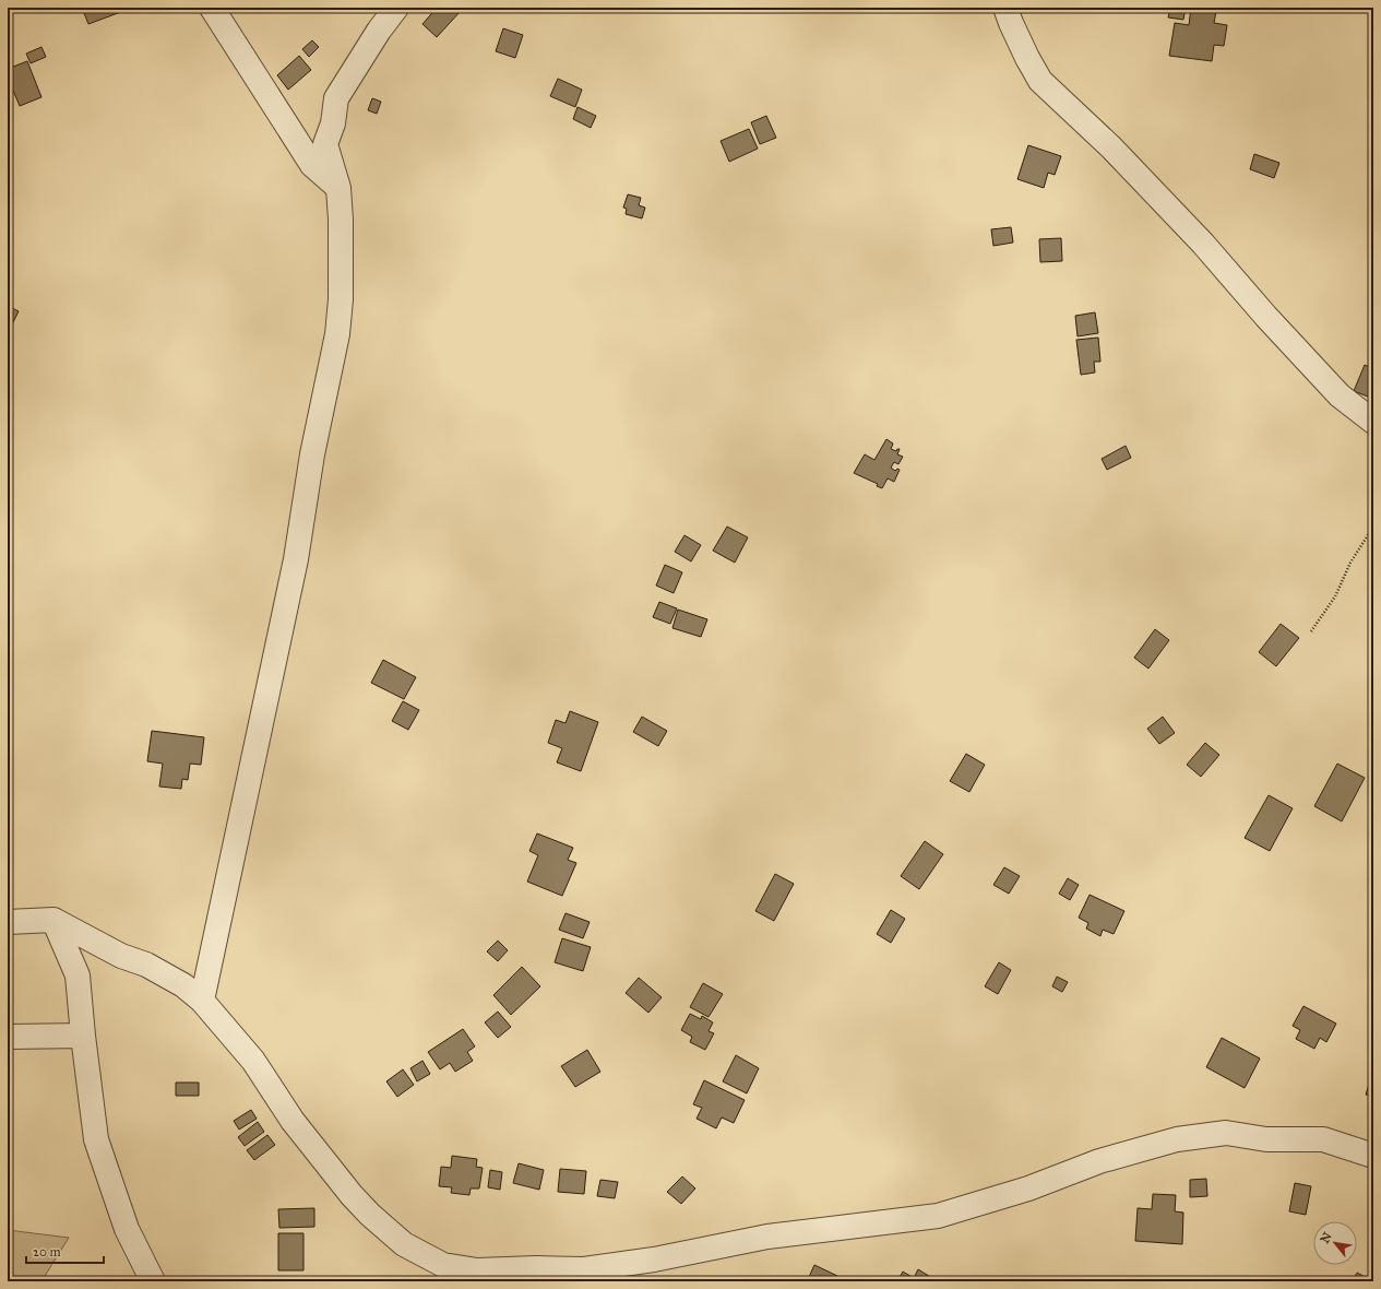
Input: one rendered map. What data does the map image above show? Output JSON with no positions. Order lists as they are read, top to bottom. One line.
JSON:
{"scale_bar":"20 m","north":"top left"}
